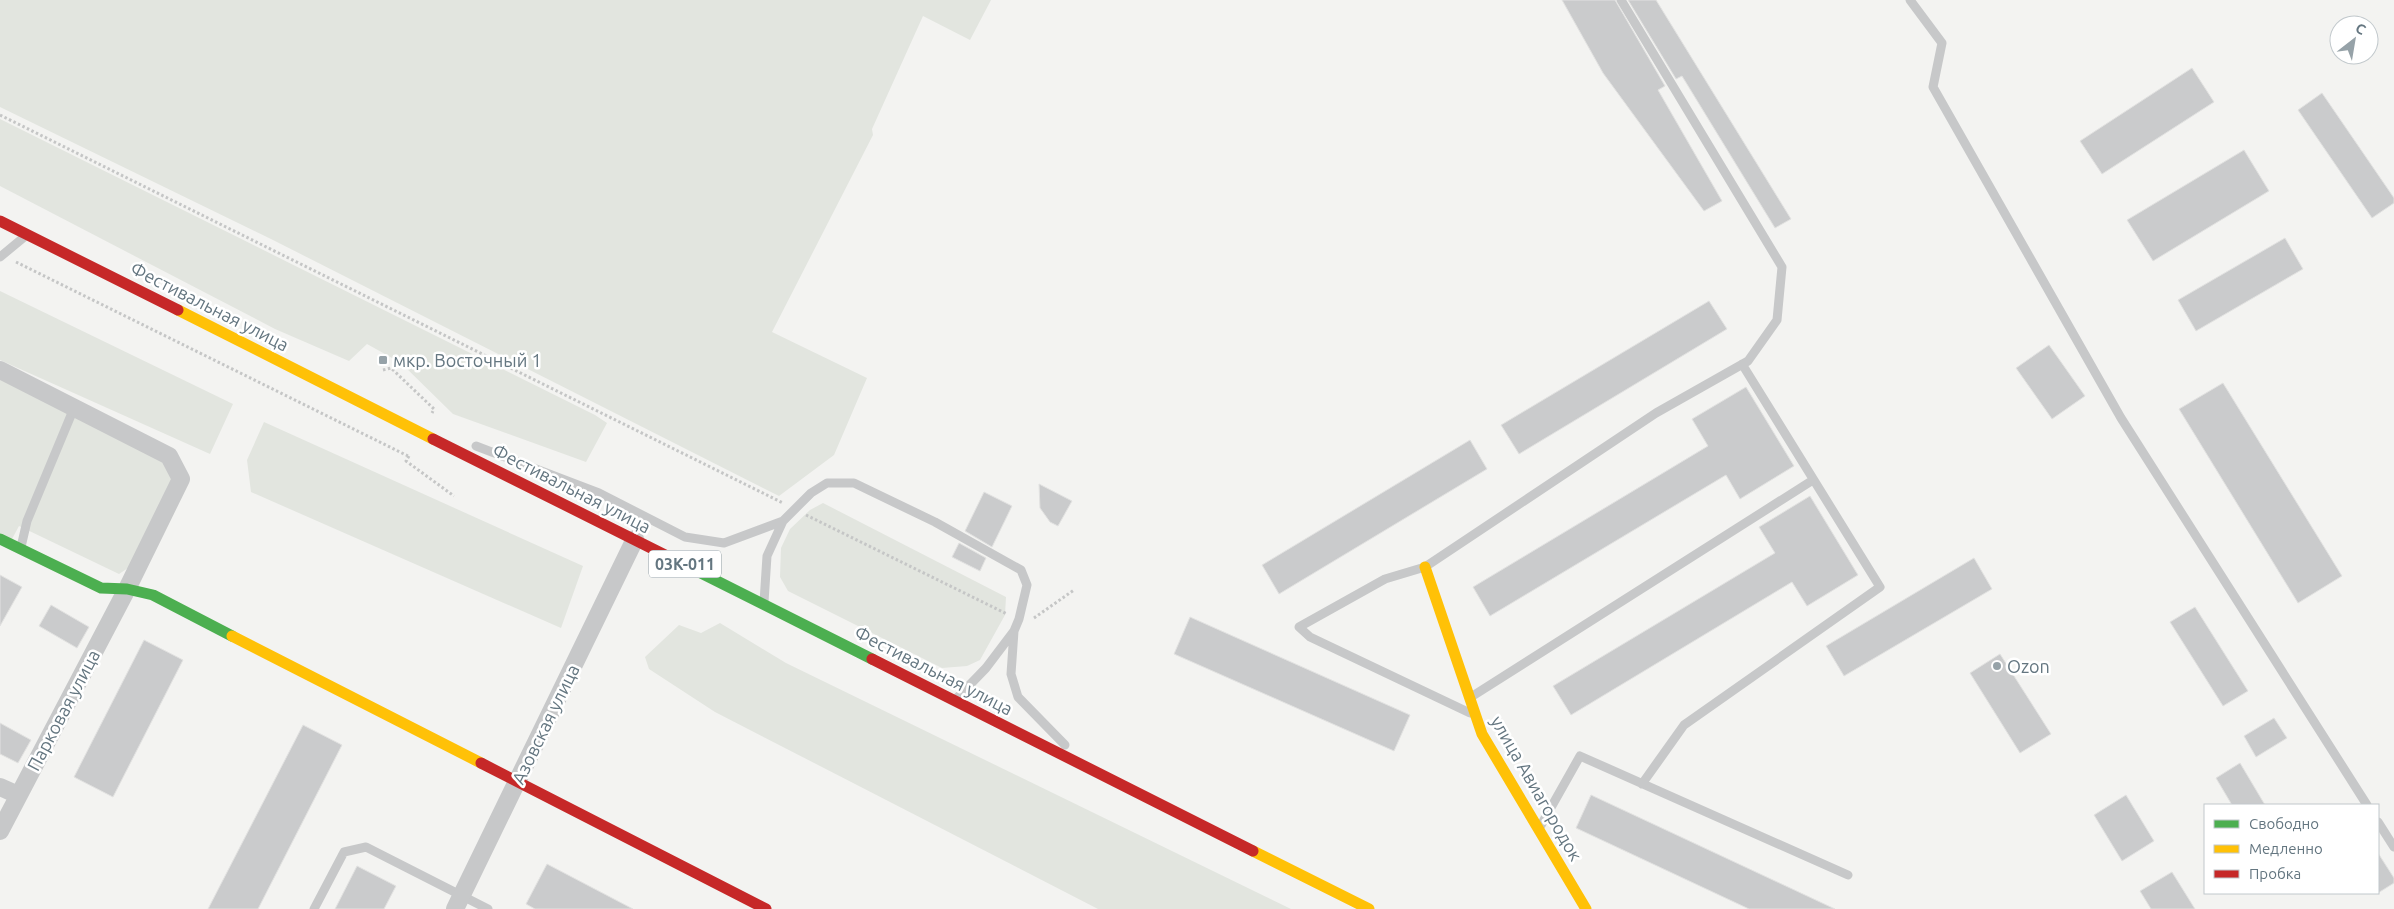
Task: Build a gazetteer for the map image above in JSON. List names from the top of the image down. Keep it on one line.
{"streets":{"main road":["Фестивальная улица","03К-011","улица Авиагородок"],"street":["Парковая улица","Азовская улица"]},"crossings":[["Фестивальная улица","Азовская улица"]],"places":{"transit":["мкр. Восточный 1"],"other":["Ozon"]},"legend":["Свободно","Медленно","Пробка"],"north":"top right"}
